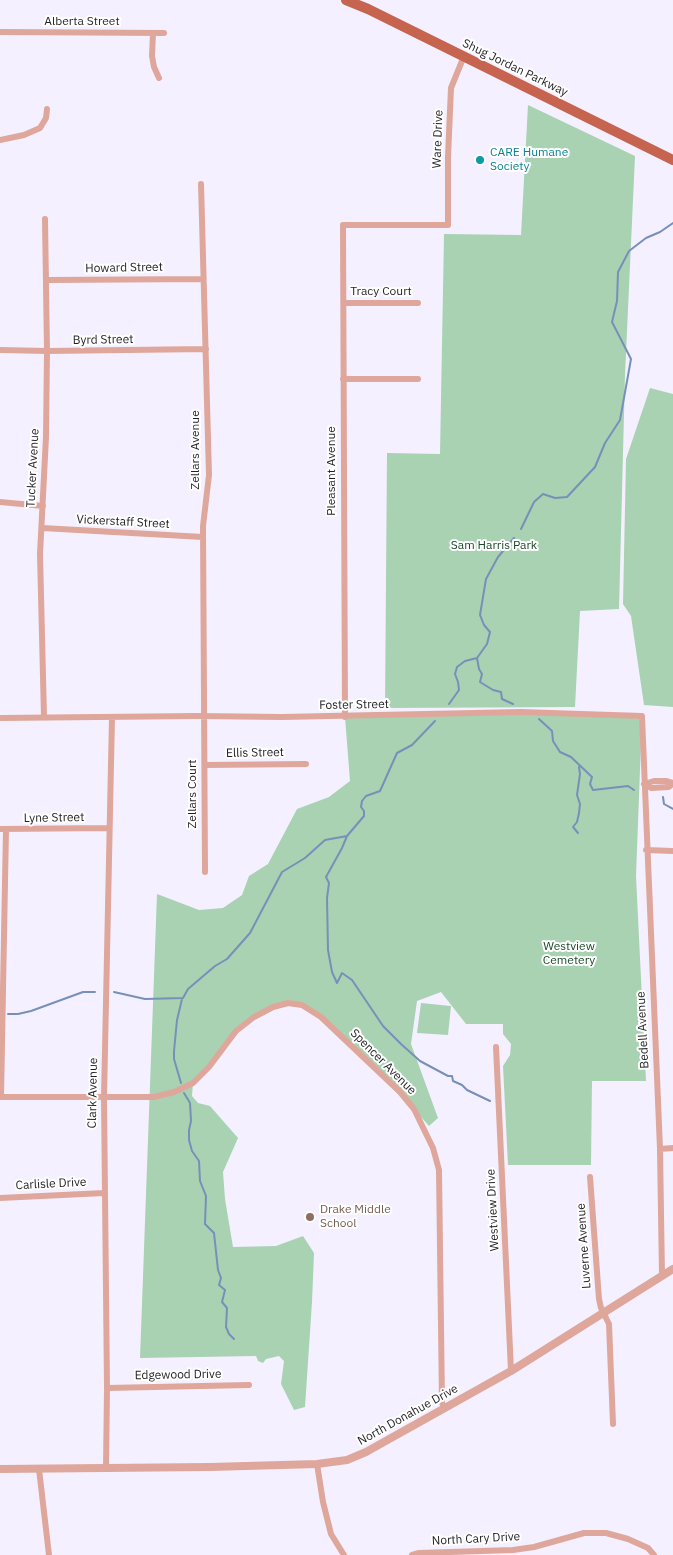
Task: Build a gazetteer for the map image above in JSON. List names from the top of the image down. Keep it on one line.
{"streets":{"main road":["Shug Jordan Parkway"],"street":["Alberta Street","Ware Drive","Howard Street","Tracy Court","Byrd Street","Zellars Avenue","Tucker Avenue","Pleasant Avenue","Vickerstaff Street","Foster Street","Ellis Street","Zellars Court","Lyne Street","Bedell Avenue","Spencer Avenue","Clark Avenue","Carlisle Drive","Westview Drive","Luverne Avenue","Edgewood Drive","North Donahue Drive","North Cary Drive"]},"crossings":[["Shug Jordan Parkway","Ware Drive"],["Ware Drive","Pleasant Avenue"],["Howard Street","Zellars Avenue"],["Howard Street","Tucker Avenue"],["Tracy Court","Pleasant Avenue"],["Byrd Street","Zellars Avenue"],["Byrd Street","Tucker Avenue"],["Zellars Avenue","Vickerstaff Street"],["Zellars Avenue","Foster Street"],["Zellars Avenue","Zellars Court"],["Tucker Avenue","Vickerstaff Street"],["Tucker Avenue","Foster Street"],["Pleasant Avenue","Foster Street"],["Foster Street","Zellars Court"],["Foster Street","Bedell Avenue"],["Foster Street","Clark Avenue"],["Ellis Street","Zellars Court"],["Lyne Street","Clark Avenue"],["Bedell Avenue","North Donahue Drive"],["Spencer Avenue","Clark Avenue"],["Spencer Avenue","North Donahue Drive"],["Clark Avenue","Carlisle Drive"],["Clark Avenue","Edgewood Drive"],["Clark Avenue","North Donahue Drive"],["Westview Drive","North Donahue Drive"],["Luverne Avenue","North Donahue Drive"]],"parks":["Sam Harris Park","Westview Cemetery"],"places":["CARE Humane Society","Drake Middle School"]}
